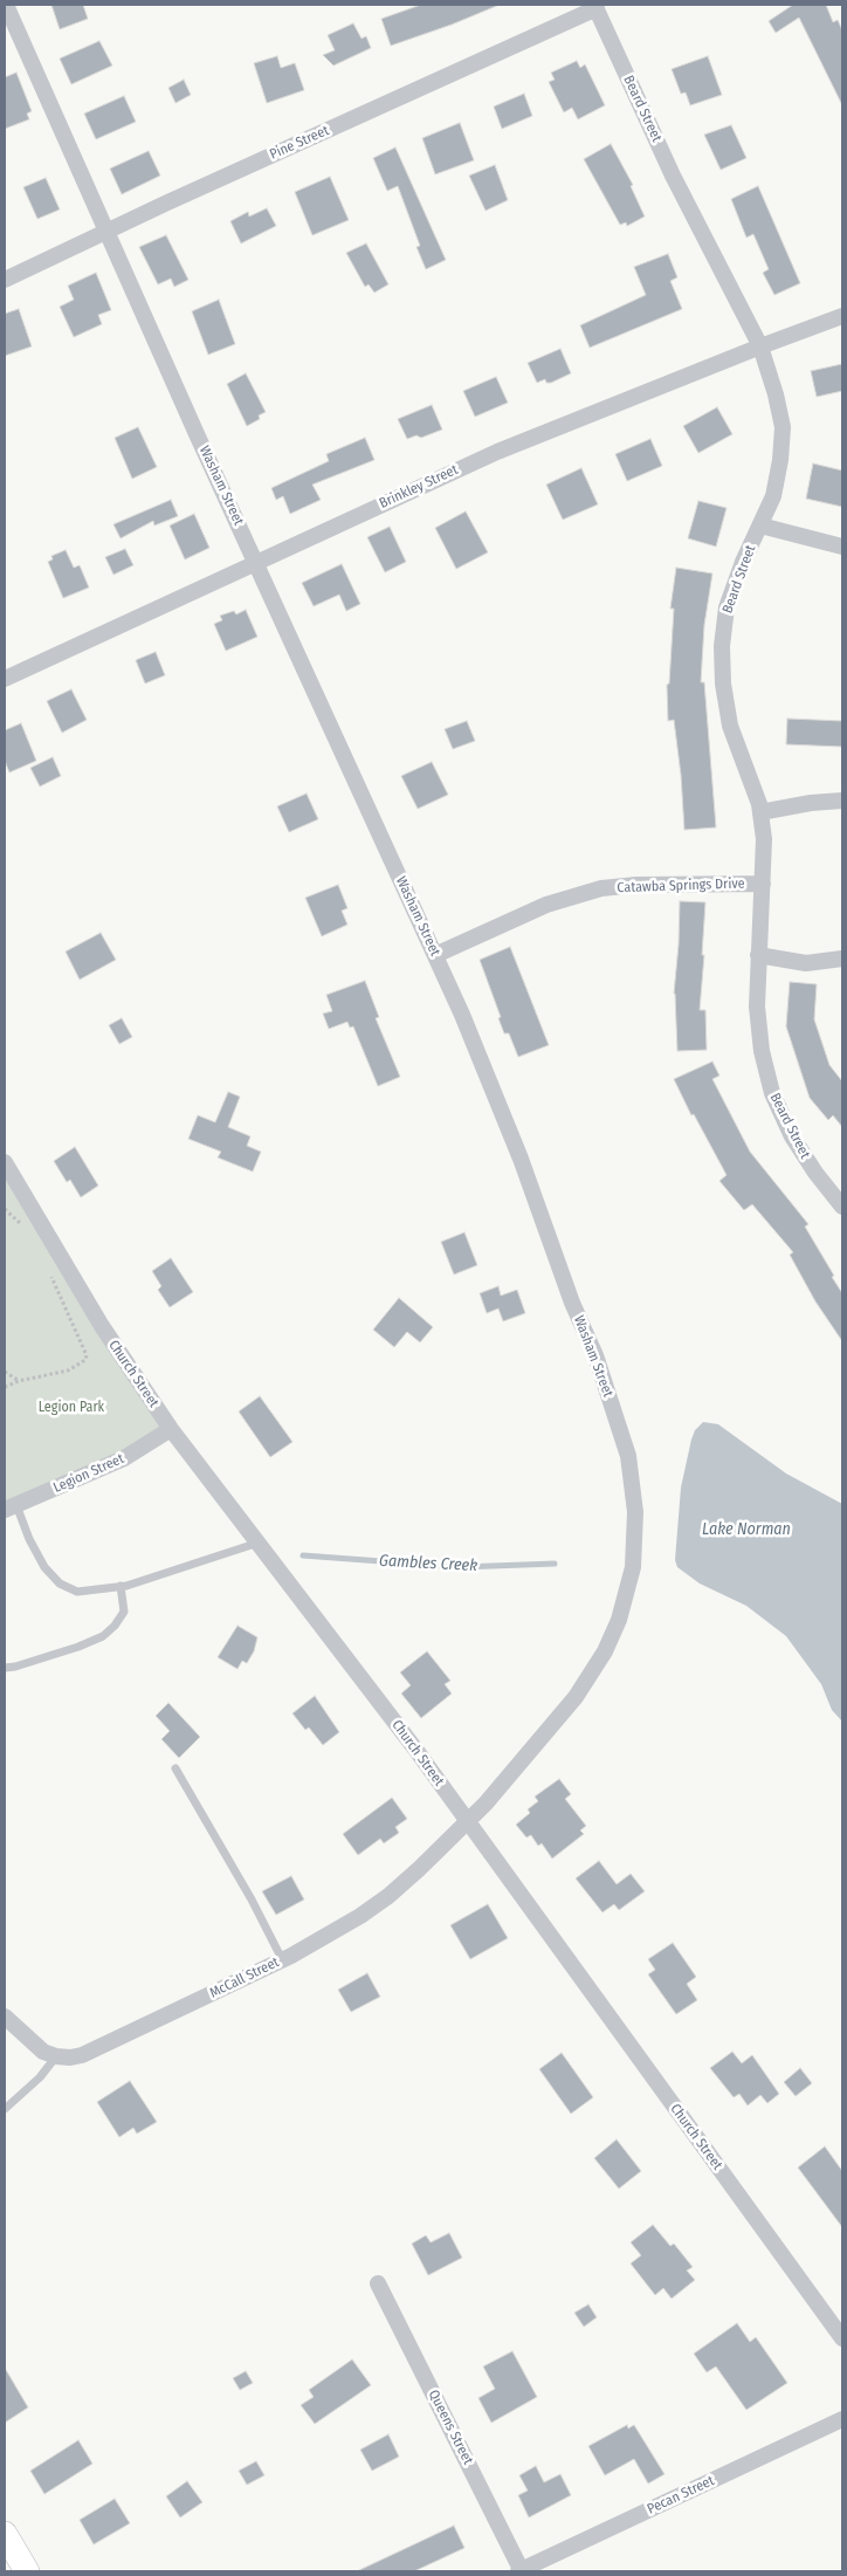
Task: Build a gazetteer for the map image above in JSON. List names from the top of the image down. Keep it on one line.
{"streets":{"street":["Beard Street","Pine Street","Washam Street","Brinkley Street","Catawba Springs Drive","Church Street","Legion Street","McCall Street","Queens Street","Pecan Street"]},"crossings":[["Beard Street","Pine Street"],["Beard Street","Brinkley Street"],["Beard Street","Catawba Springs Drive"],["Pine Street","Washam Street"],["Washam Street","Brinkley Street"],["Washam Street","Catawba Springs Drive"],["Washam Street","Church Street"],["Washam Street","McCall Street"],["Church Street","Legion Street"],["Church Street","McCall Street"],["Queens Street","Pecan Street"]],"water":["Lake Norman","Gambles Creek"],"parks":["Legion Park"]}
